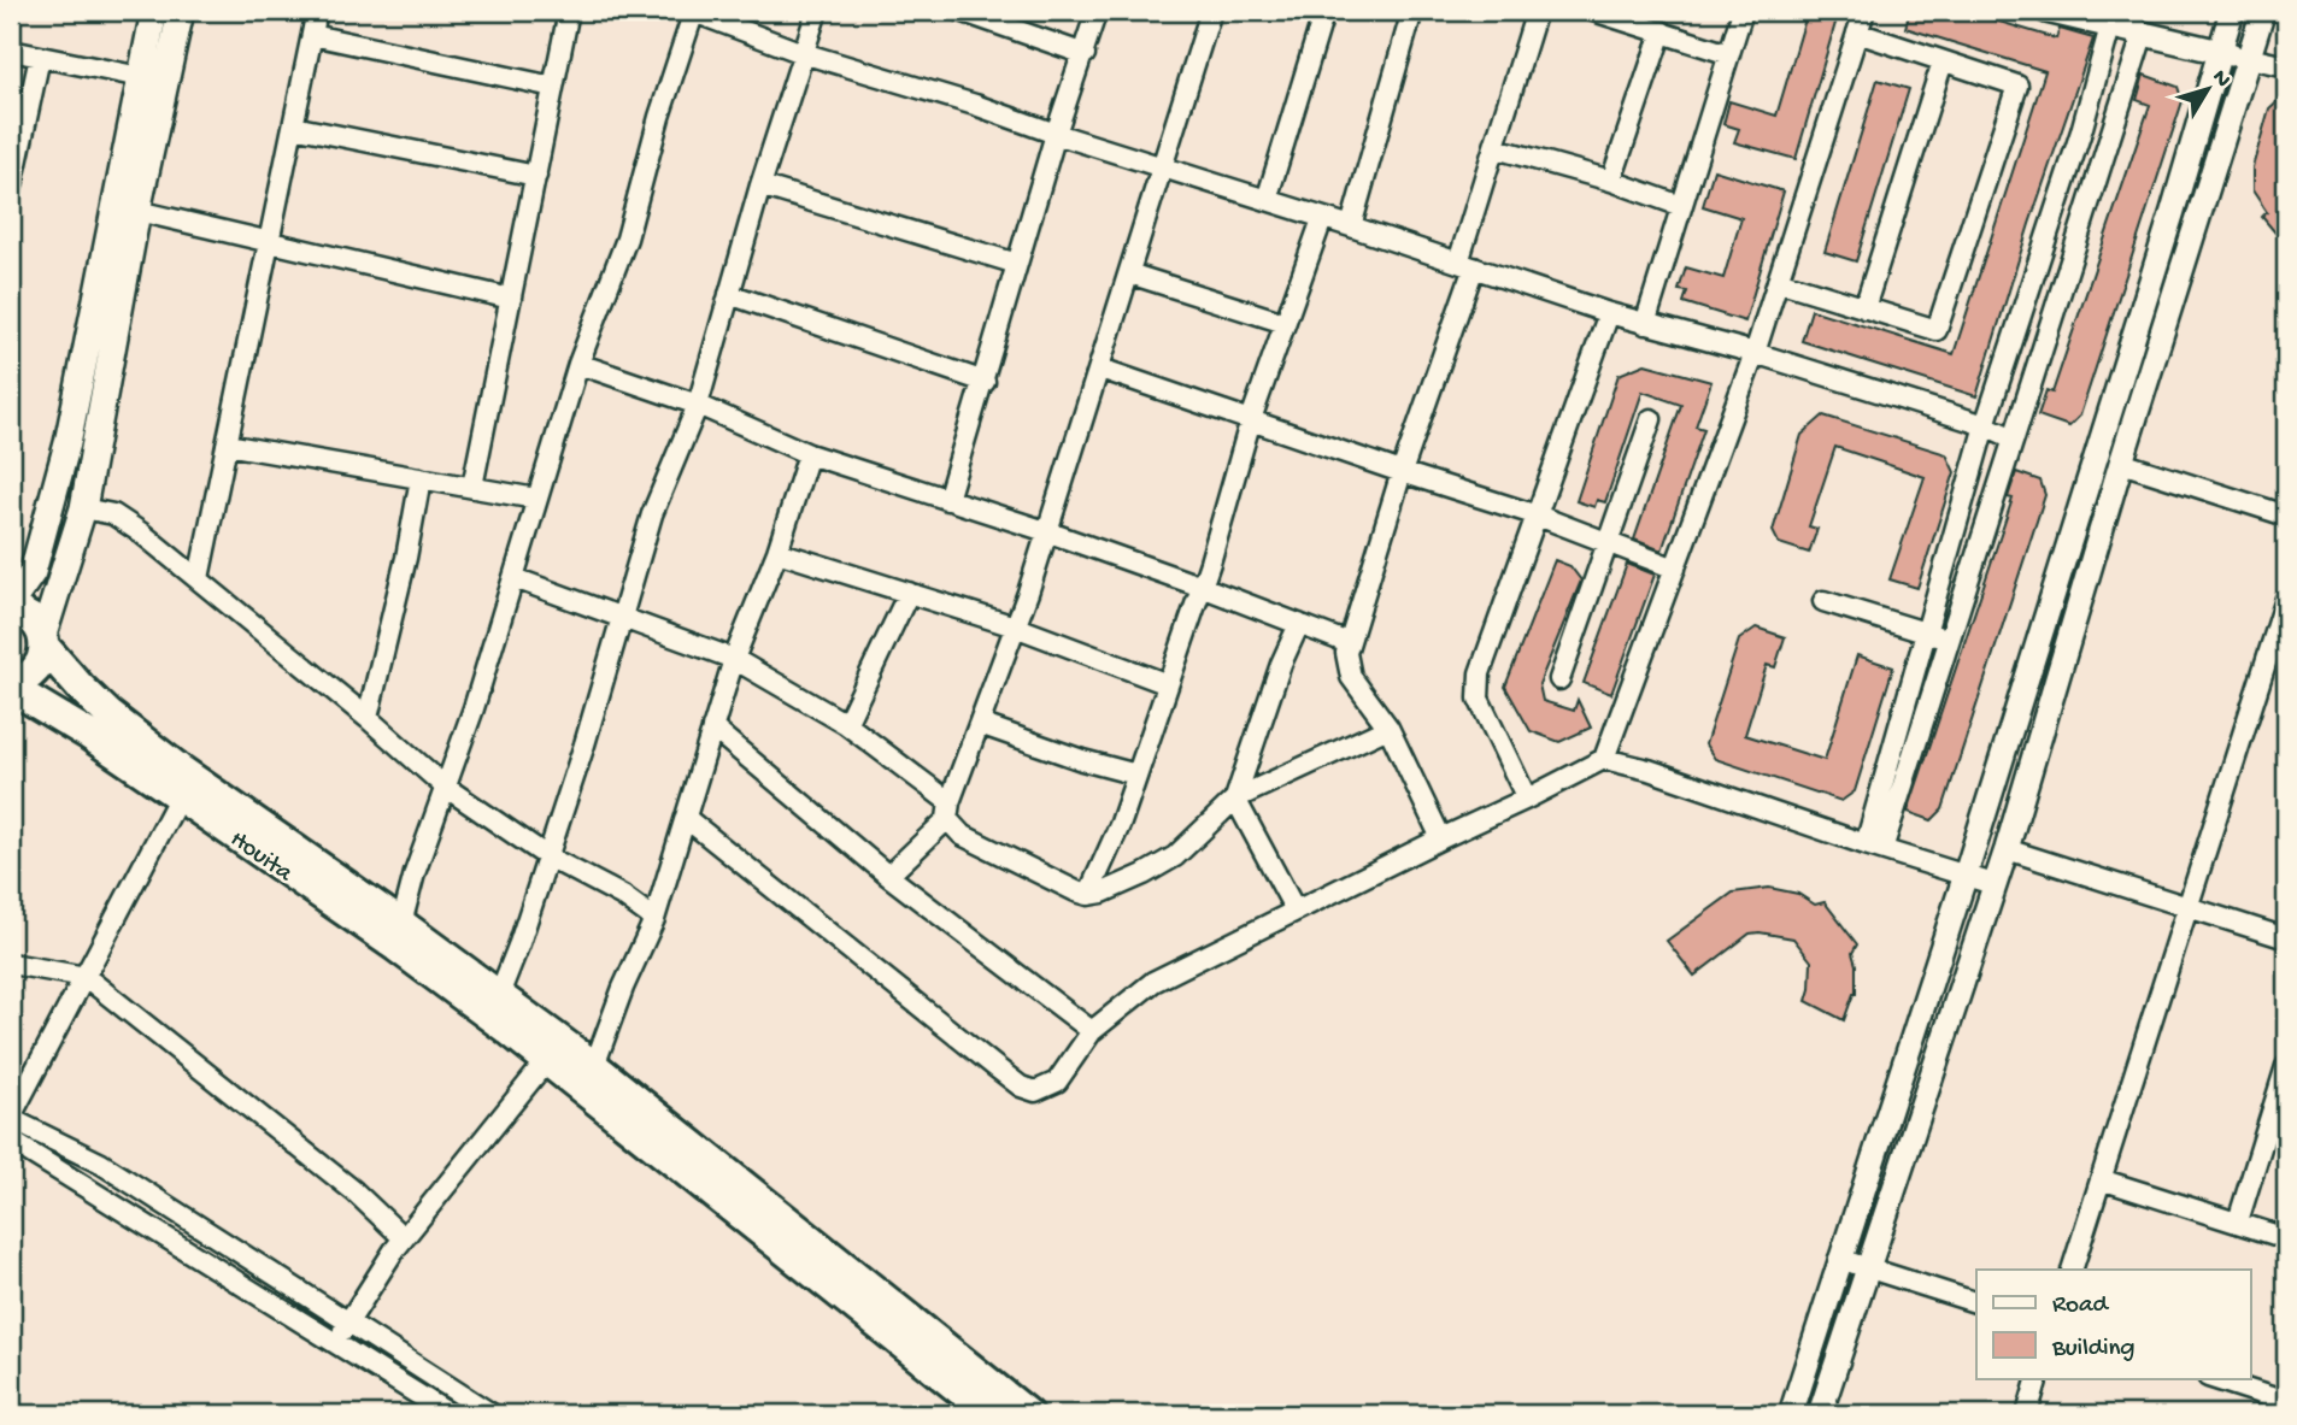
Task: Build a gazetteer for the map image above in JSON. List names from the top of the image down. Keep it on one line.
{"streets":{"main road":["Houita"]},"legend":["Road","Building"],"north":"top right"}
